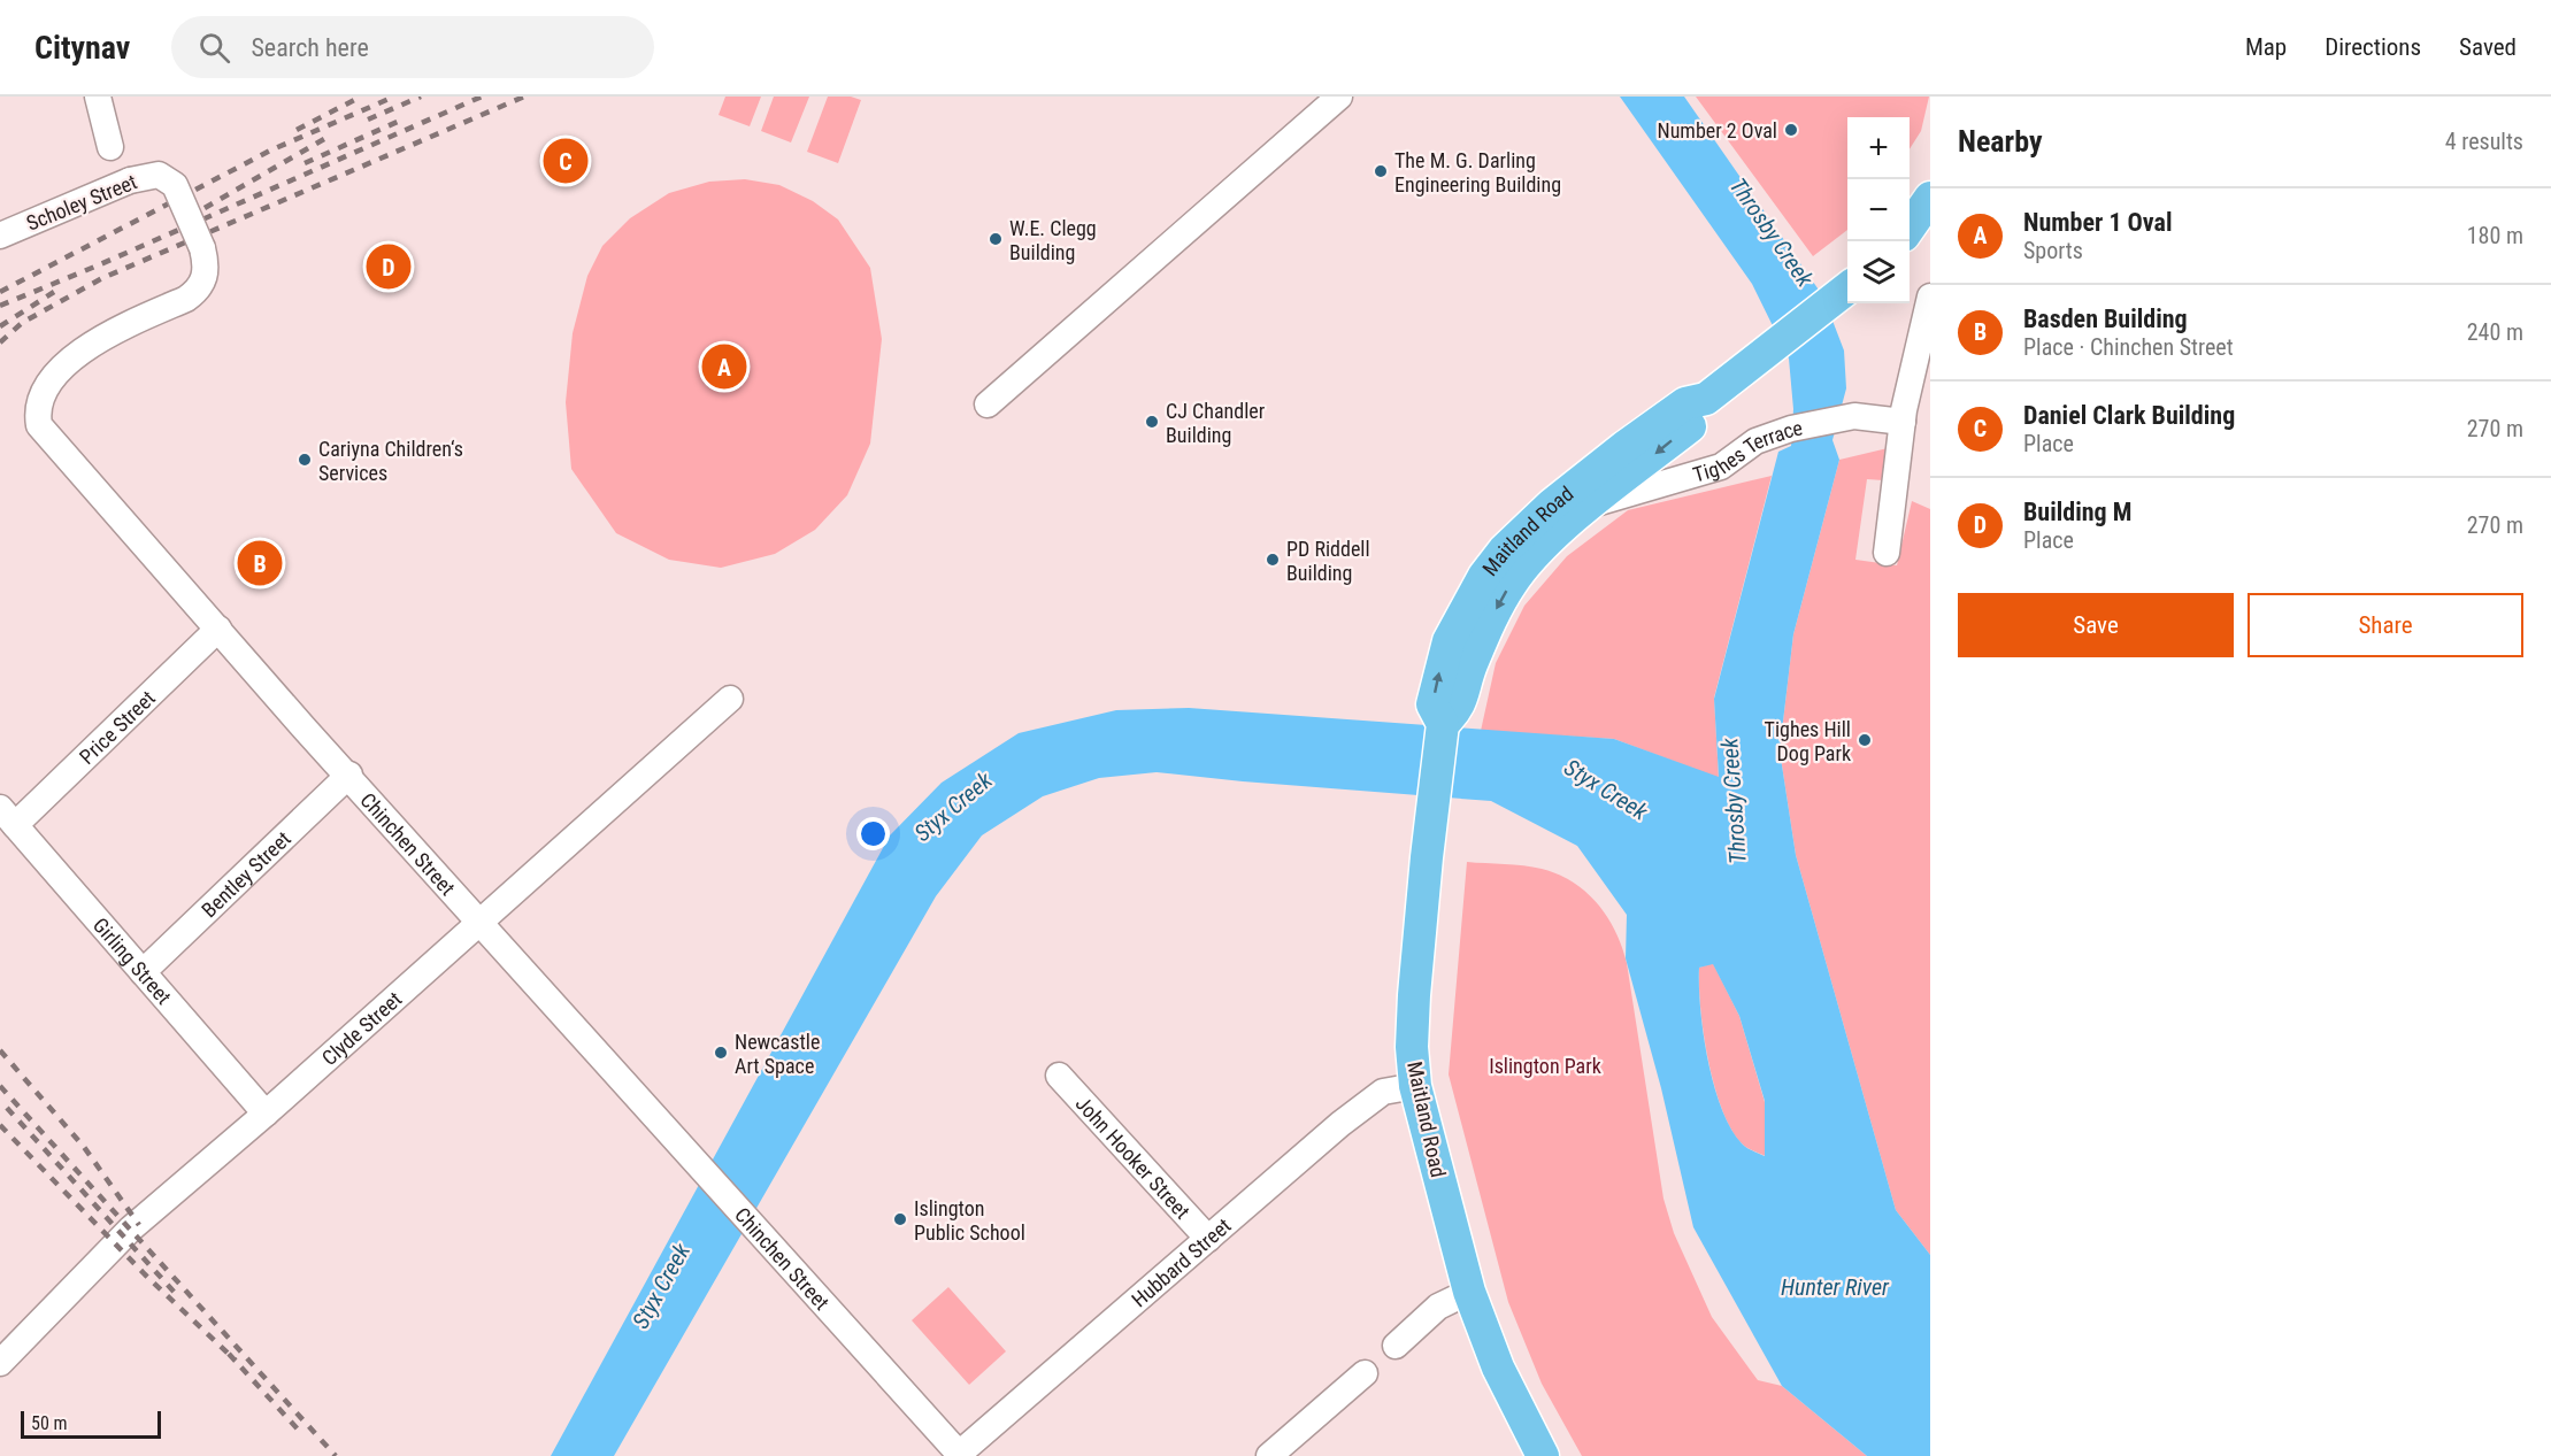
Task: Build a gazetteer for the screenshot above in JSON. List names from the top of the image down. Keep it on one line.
{"streets":{"main road":["Maitland Road"],"street":["Scholey Street","Tighes Terrace","Price Street","Chinchen Street","Bentley Street","Girling Street","Clyde Street","John Hooker Street","Hubbard Street"]},"crossings":[["Scholey Street","Chinchen Street"],["Tighes Terrace","Maitland Road"],["Maitland Road","Hubbard Street"],["Price Street","Chinchen Street"],["Price Street","Girling Street"],["Chinchen Street","Bentley Street"],["Chinchen Street","Clyde Street"],["Chinchen Street","Hubbard Street"],["Bentley Street","Girling Street"],["Girling Street","Clyde Street"],["John Hooker Street","Hubbard Street"]],"water":["Throsby Creek","Styx Creek","Hunter River"],"parks":["Islington Park"],"places":["Number 2 Oval","The M. G. Darling Engineering Building","W.E. Clegg Building","CJ Chandler Building","Cariyna Children‘s Services","PD Riddell Building","Tighes Hill Dog Park","Newcastle Art Space","Islington Public School"],"scale_bar":"50 m","page":{"header":"Citynav","search":"Search here","nav":["Map","Directions","Saved"],"heading":["Nearby","4 results"],"map_buttons":["+","−"],"pins":["C","D","A","B"],"list":[{"mark":"A","name":"Number 1 Oval","note":"Sports","value":"180 m"},{"mark":"B","name":"Basden Building","note":"Place · Chinchen Street","value":"240 m"},{"mark":"C","name":"Daniel Clark Building","note":"Place","value":"270 m"},{"mark":"D","name":"Building M","note":"Place","value":"270 m"}],"buttons":["Save","Share"],"scale":"50 m"}}
